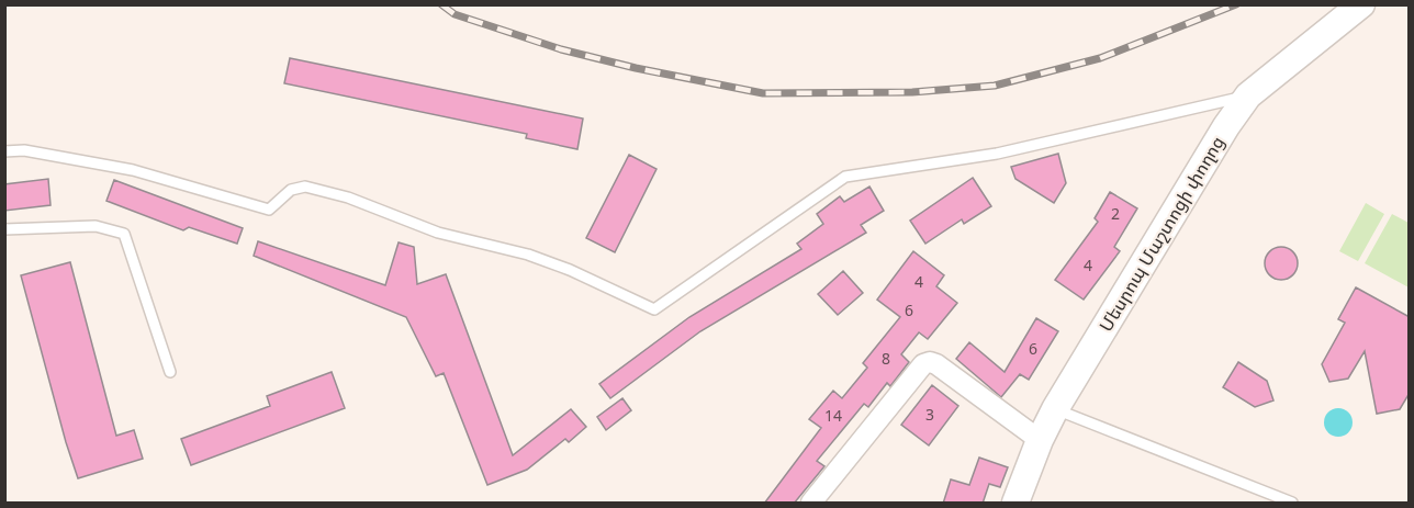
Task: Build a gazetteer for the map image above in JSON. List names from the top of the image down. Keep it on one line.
{"streets":{"street":["Մեսրոպ Մաշտոցի փողոց"]},"house_numbers":["2","4","4","6","6","8","3","14"]}
